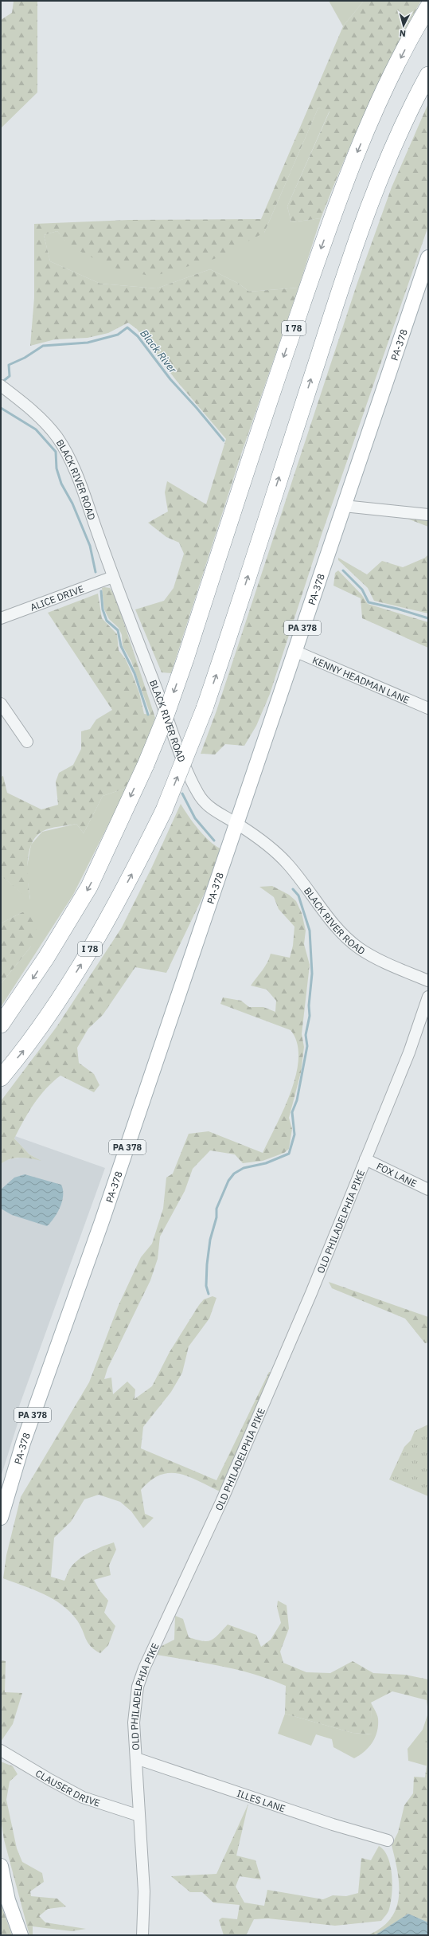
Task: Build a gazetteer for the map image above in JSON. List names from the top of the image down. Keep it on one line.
{"streets":{"highway":["I 78"],"main road":["PA-378","PA 378"],"street":["BLACK RIVER ROAD","ALICE DRIVE","KENNY HEADMAN LANE","FOX LANE","OLD PHILADELPHIA PIKE","CLAUSER DRIVE","ILLES LANE"]},"crossings":[["PA-378","BLACK RIVER ROAD"],["PA-378","KENNY HEADMAN LANE"],["BLACK RIVER ROAD","ALICE DRIVE"],["FOX LANE","OLD PHILADELPHIA PIKE"],["OLD PHILADELPHIA PIKE","CLAUSER DRIVE"],["OLD PHILADELPHIA PIKE","ILLES LANE"]],"water":["Black River"],"north":"bottom"}
